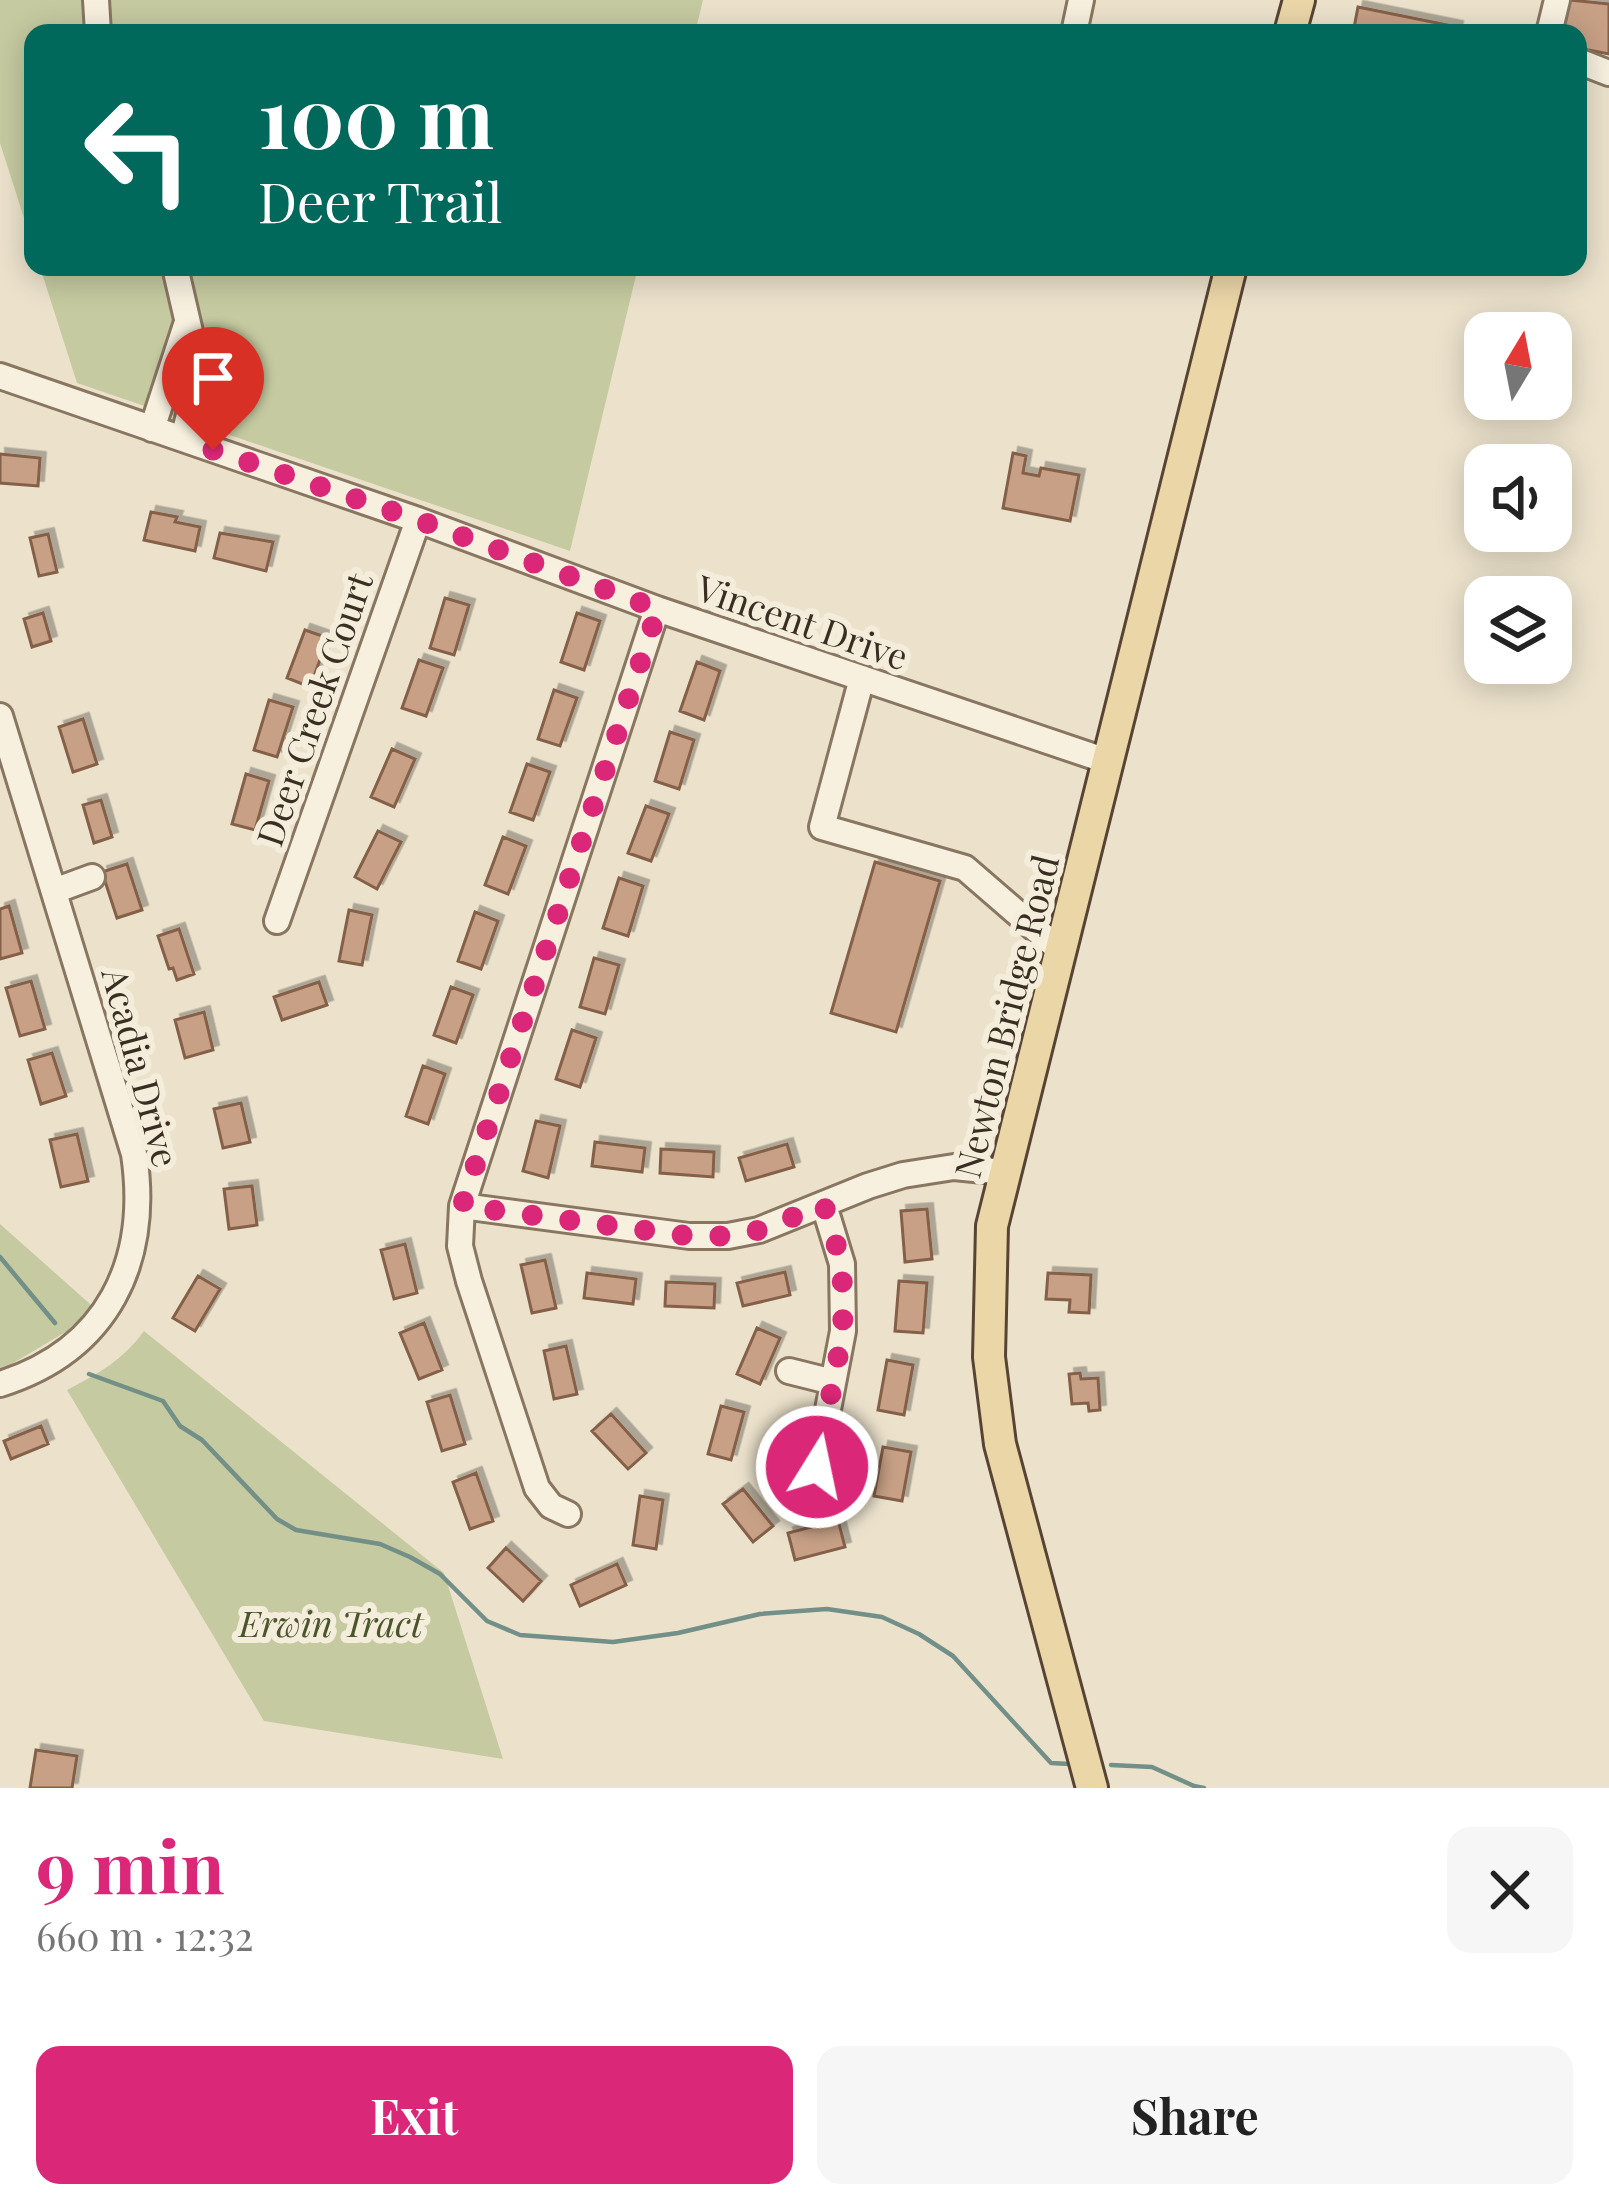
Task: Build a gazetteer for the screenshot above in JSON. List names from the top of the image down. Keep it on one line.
{"streets":{"main road":["Newton Bridge Road"],"street":["Vincent Drive","Deer Creek Court","Acadia Drive"]},"crossings":[["Vincent Drive","Deer Creek Court"],["Vincent Drive","Newton Bridge Road"]],"parks":["Erwin Tract"],"north":"top","page":{"turn":["100 m","Deer Trail"],"heading":["9 min","660 m · 12:32"],"buttons":["Exit","Share"]}}
